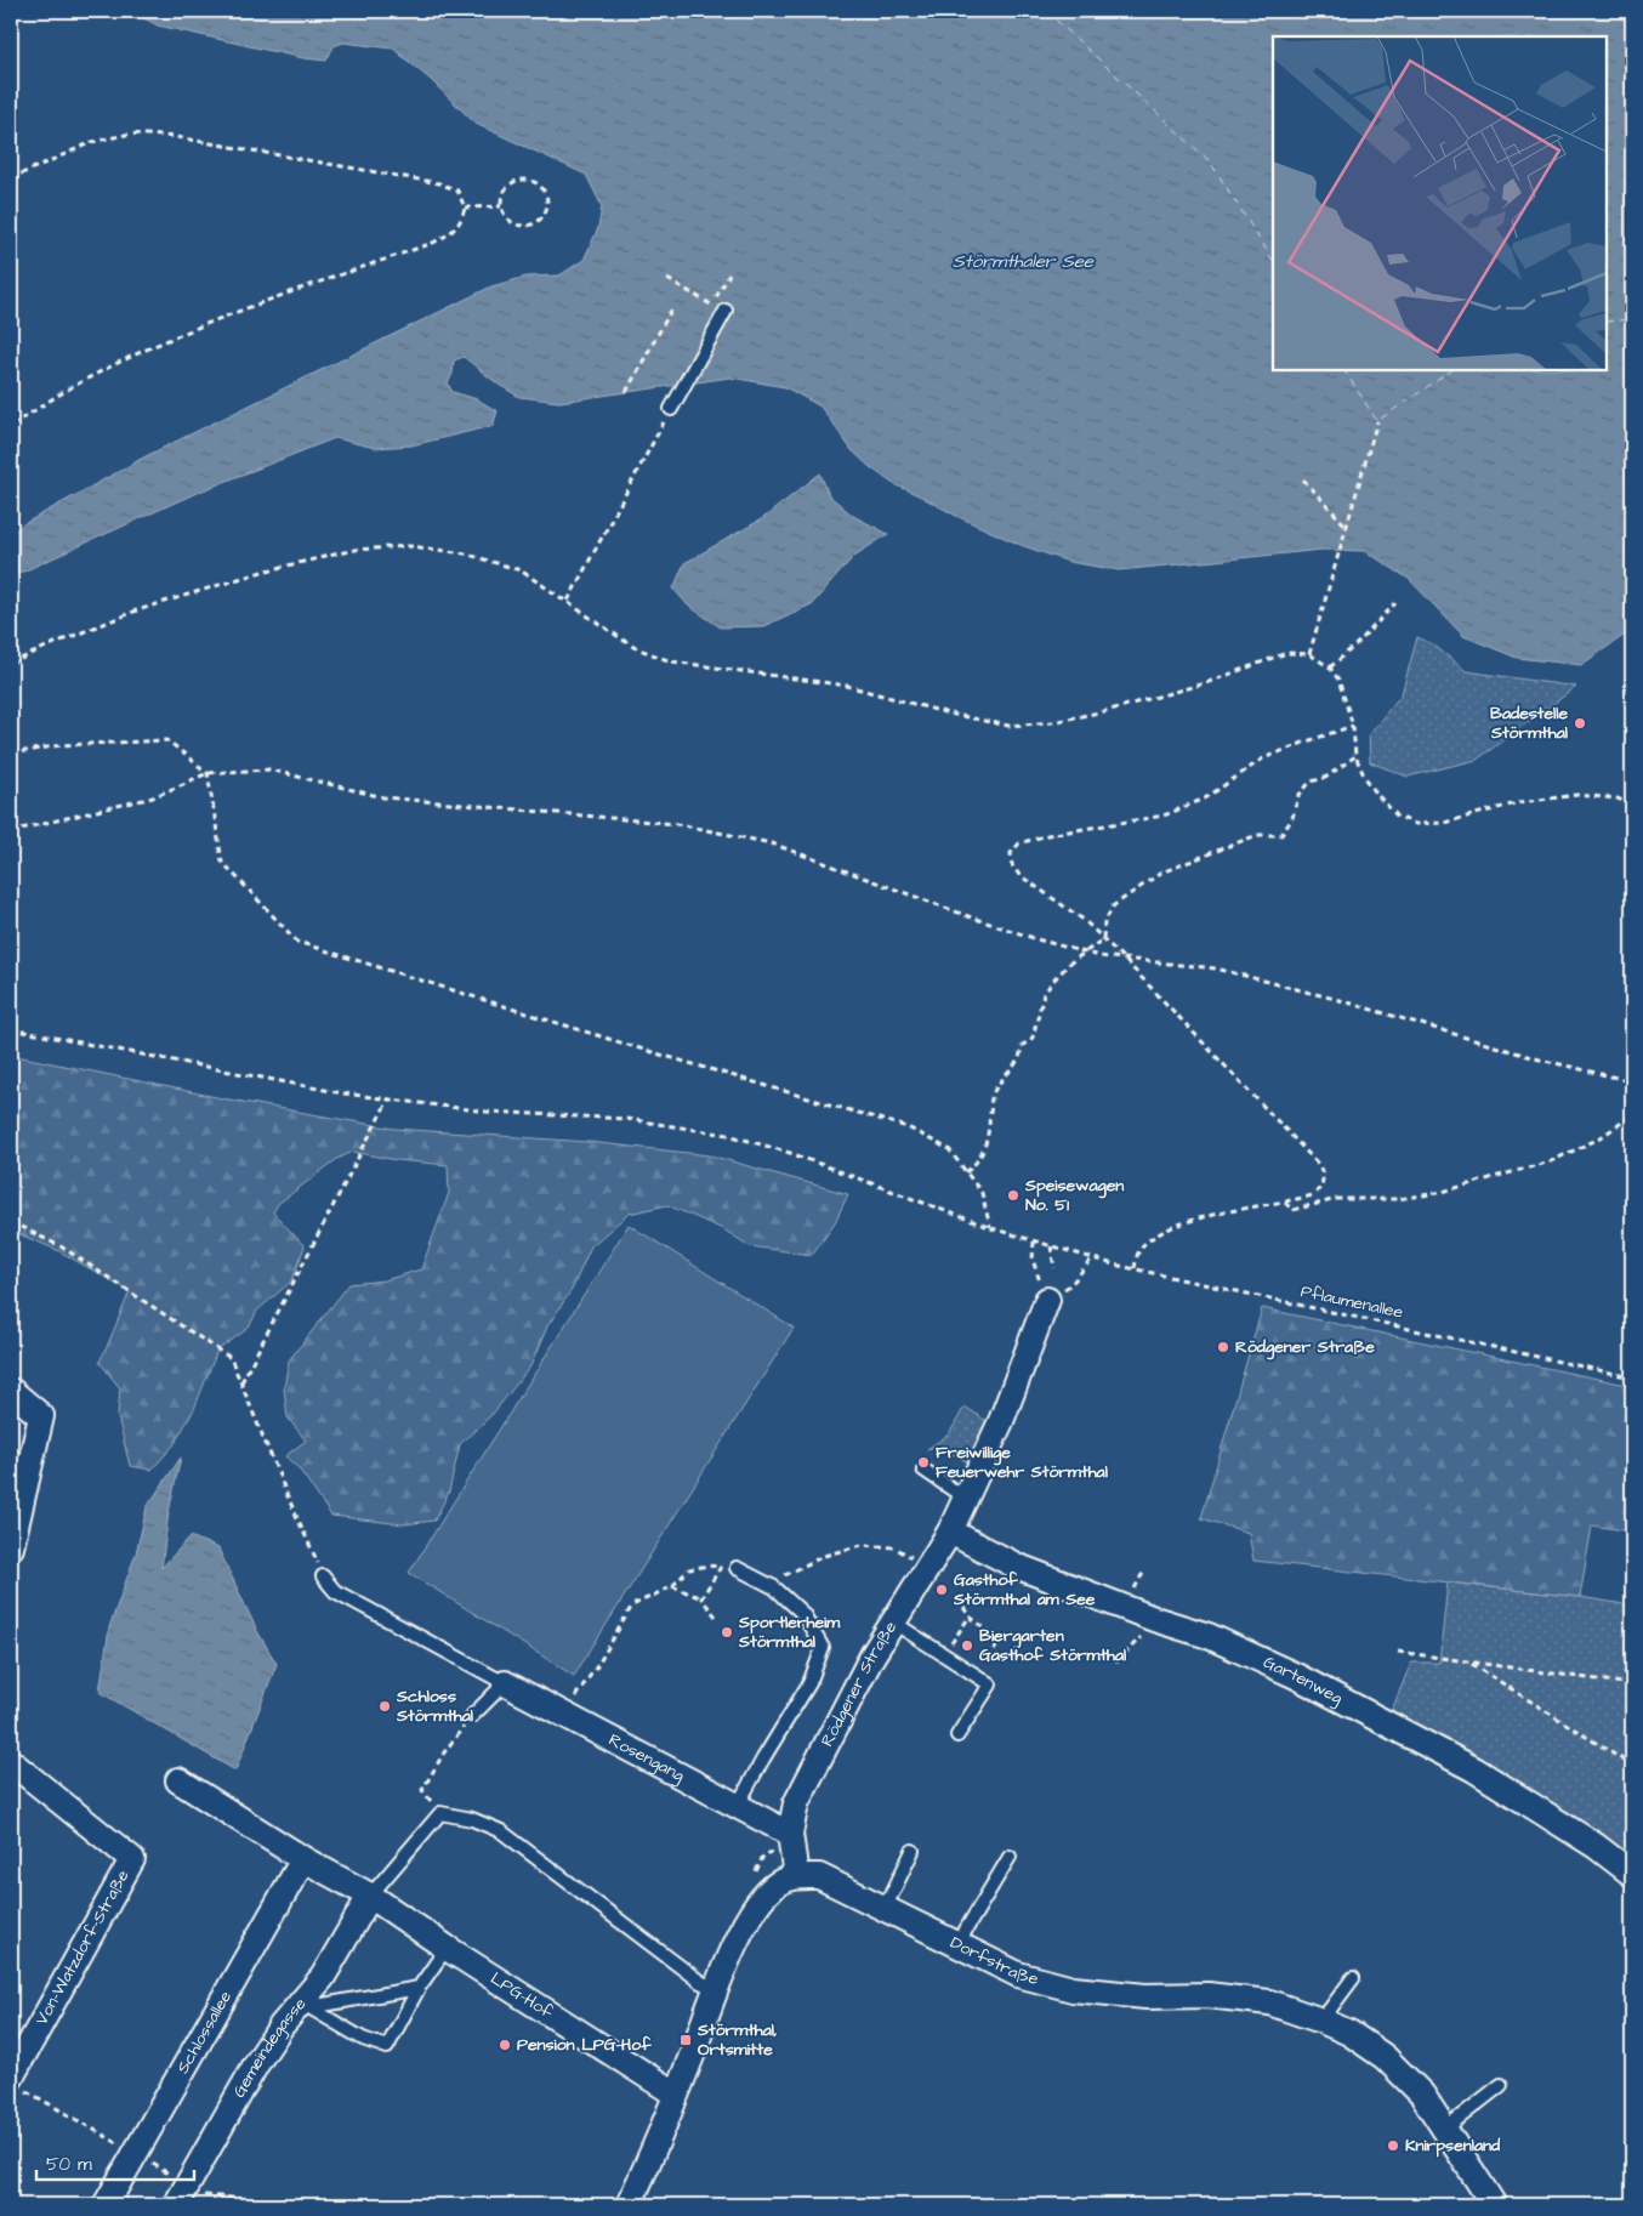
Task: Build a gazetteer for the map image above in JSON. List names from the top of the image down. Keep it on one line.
{"streets":{"street":["Gartenweg","Rödgener Straße","Rosengang","Von-Watzdorf-Straße","Dorfstraße","LPG-Hof","Schlossallee","Gemeindegasse"],"path":["Pflaumenallee"]},"crossings":[["Gartenweg","Rödgener Straße"],["Rödgener Straße","Rosengang"],["Rödgener Straße","Dorfstraße"],["LPG-Hof","Schlossallee"],["LPG-Hof","Gemeindegasse"]],"water":["Störmthaler See"],"places":{"other":["Badestelle Störmthal","Speisewagen No. 51","Rödgener Straße","Freiwillige Feuerwehr Störmthal","Gasthof Störmthal am See","Sportlerheim Störmthal","Biergarten Gasthof Störmthal","Schloss Störmthal","Pension LPG-Hof","Knirpsenland"],"transit":["Störmthal, Ortsmitte"]},"scale_bar":"50 m"}
